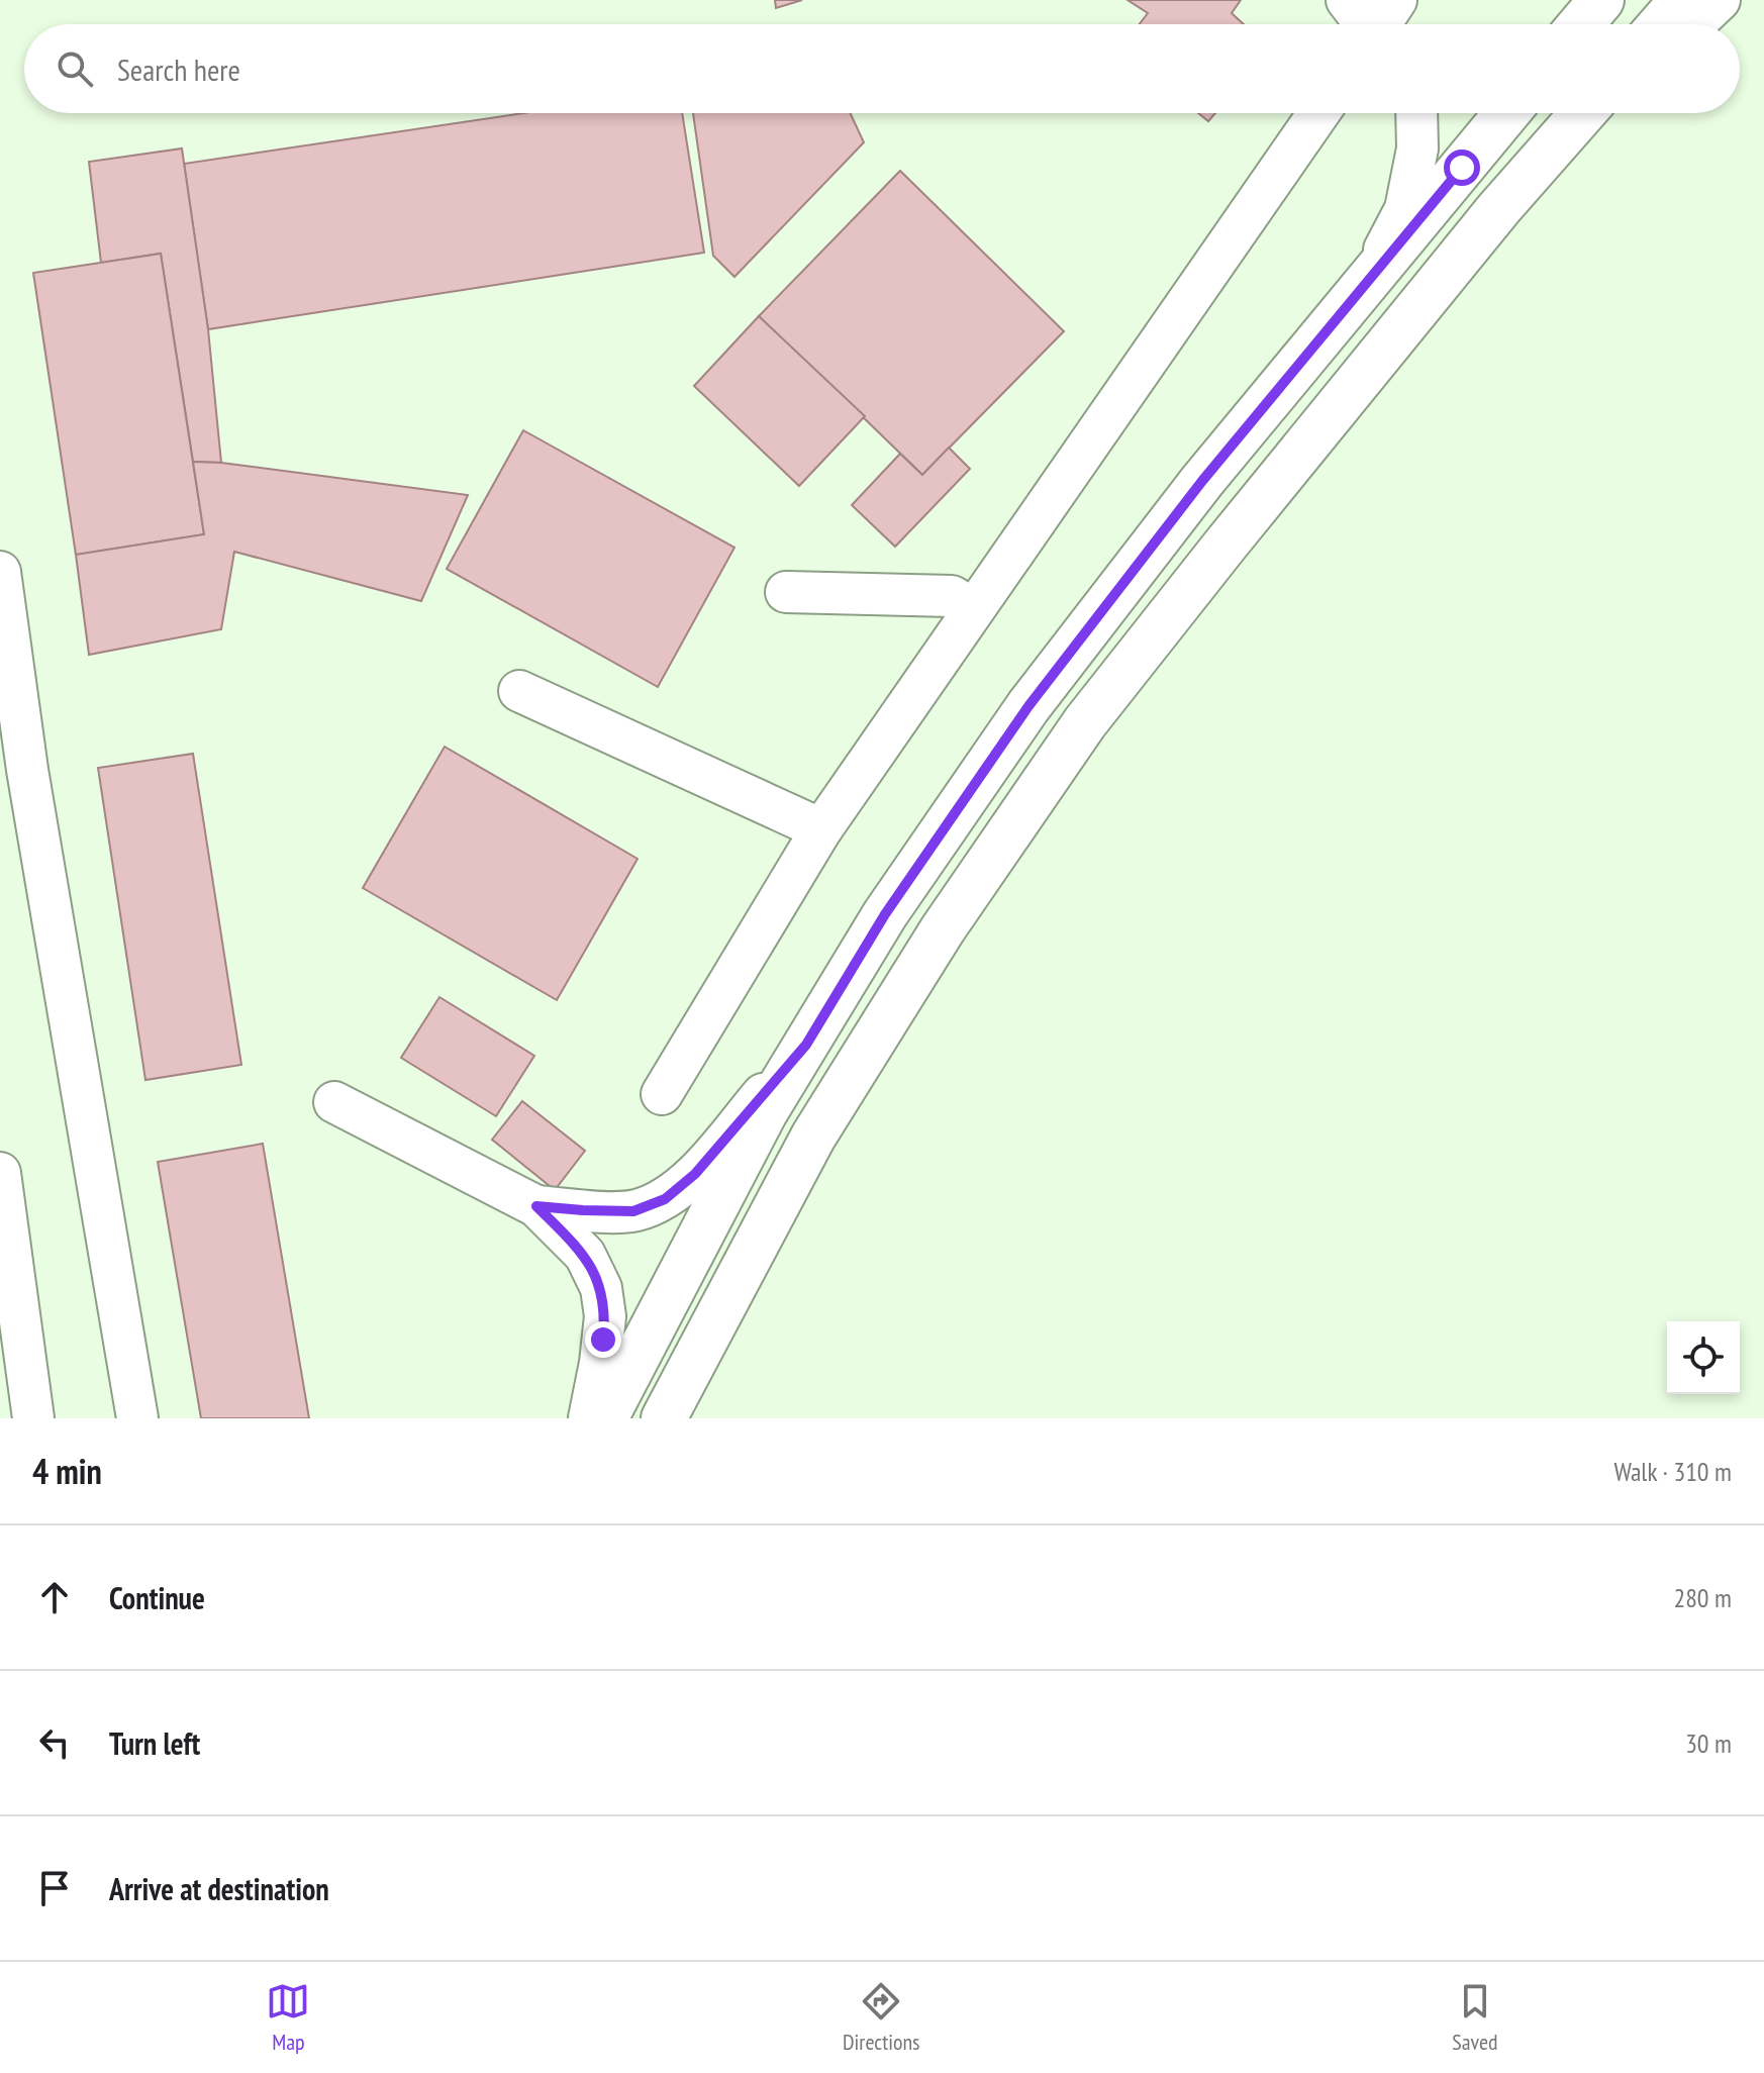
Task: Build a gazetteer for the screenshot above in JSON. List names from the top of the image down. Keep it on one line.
{"page":{"search":"Search here","heading":["4 min","Walk · 310 m"],"list":[["Continue","280 m"],["Turn left","30 m"],"Arrive at destination"],"nav":["Map","Directions","Saved"]}}
